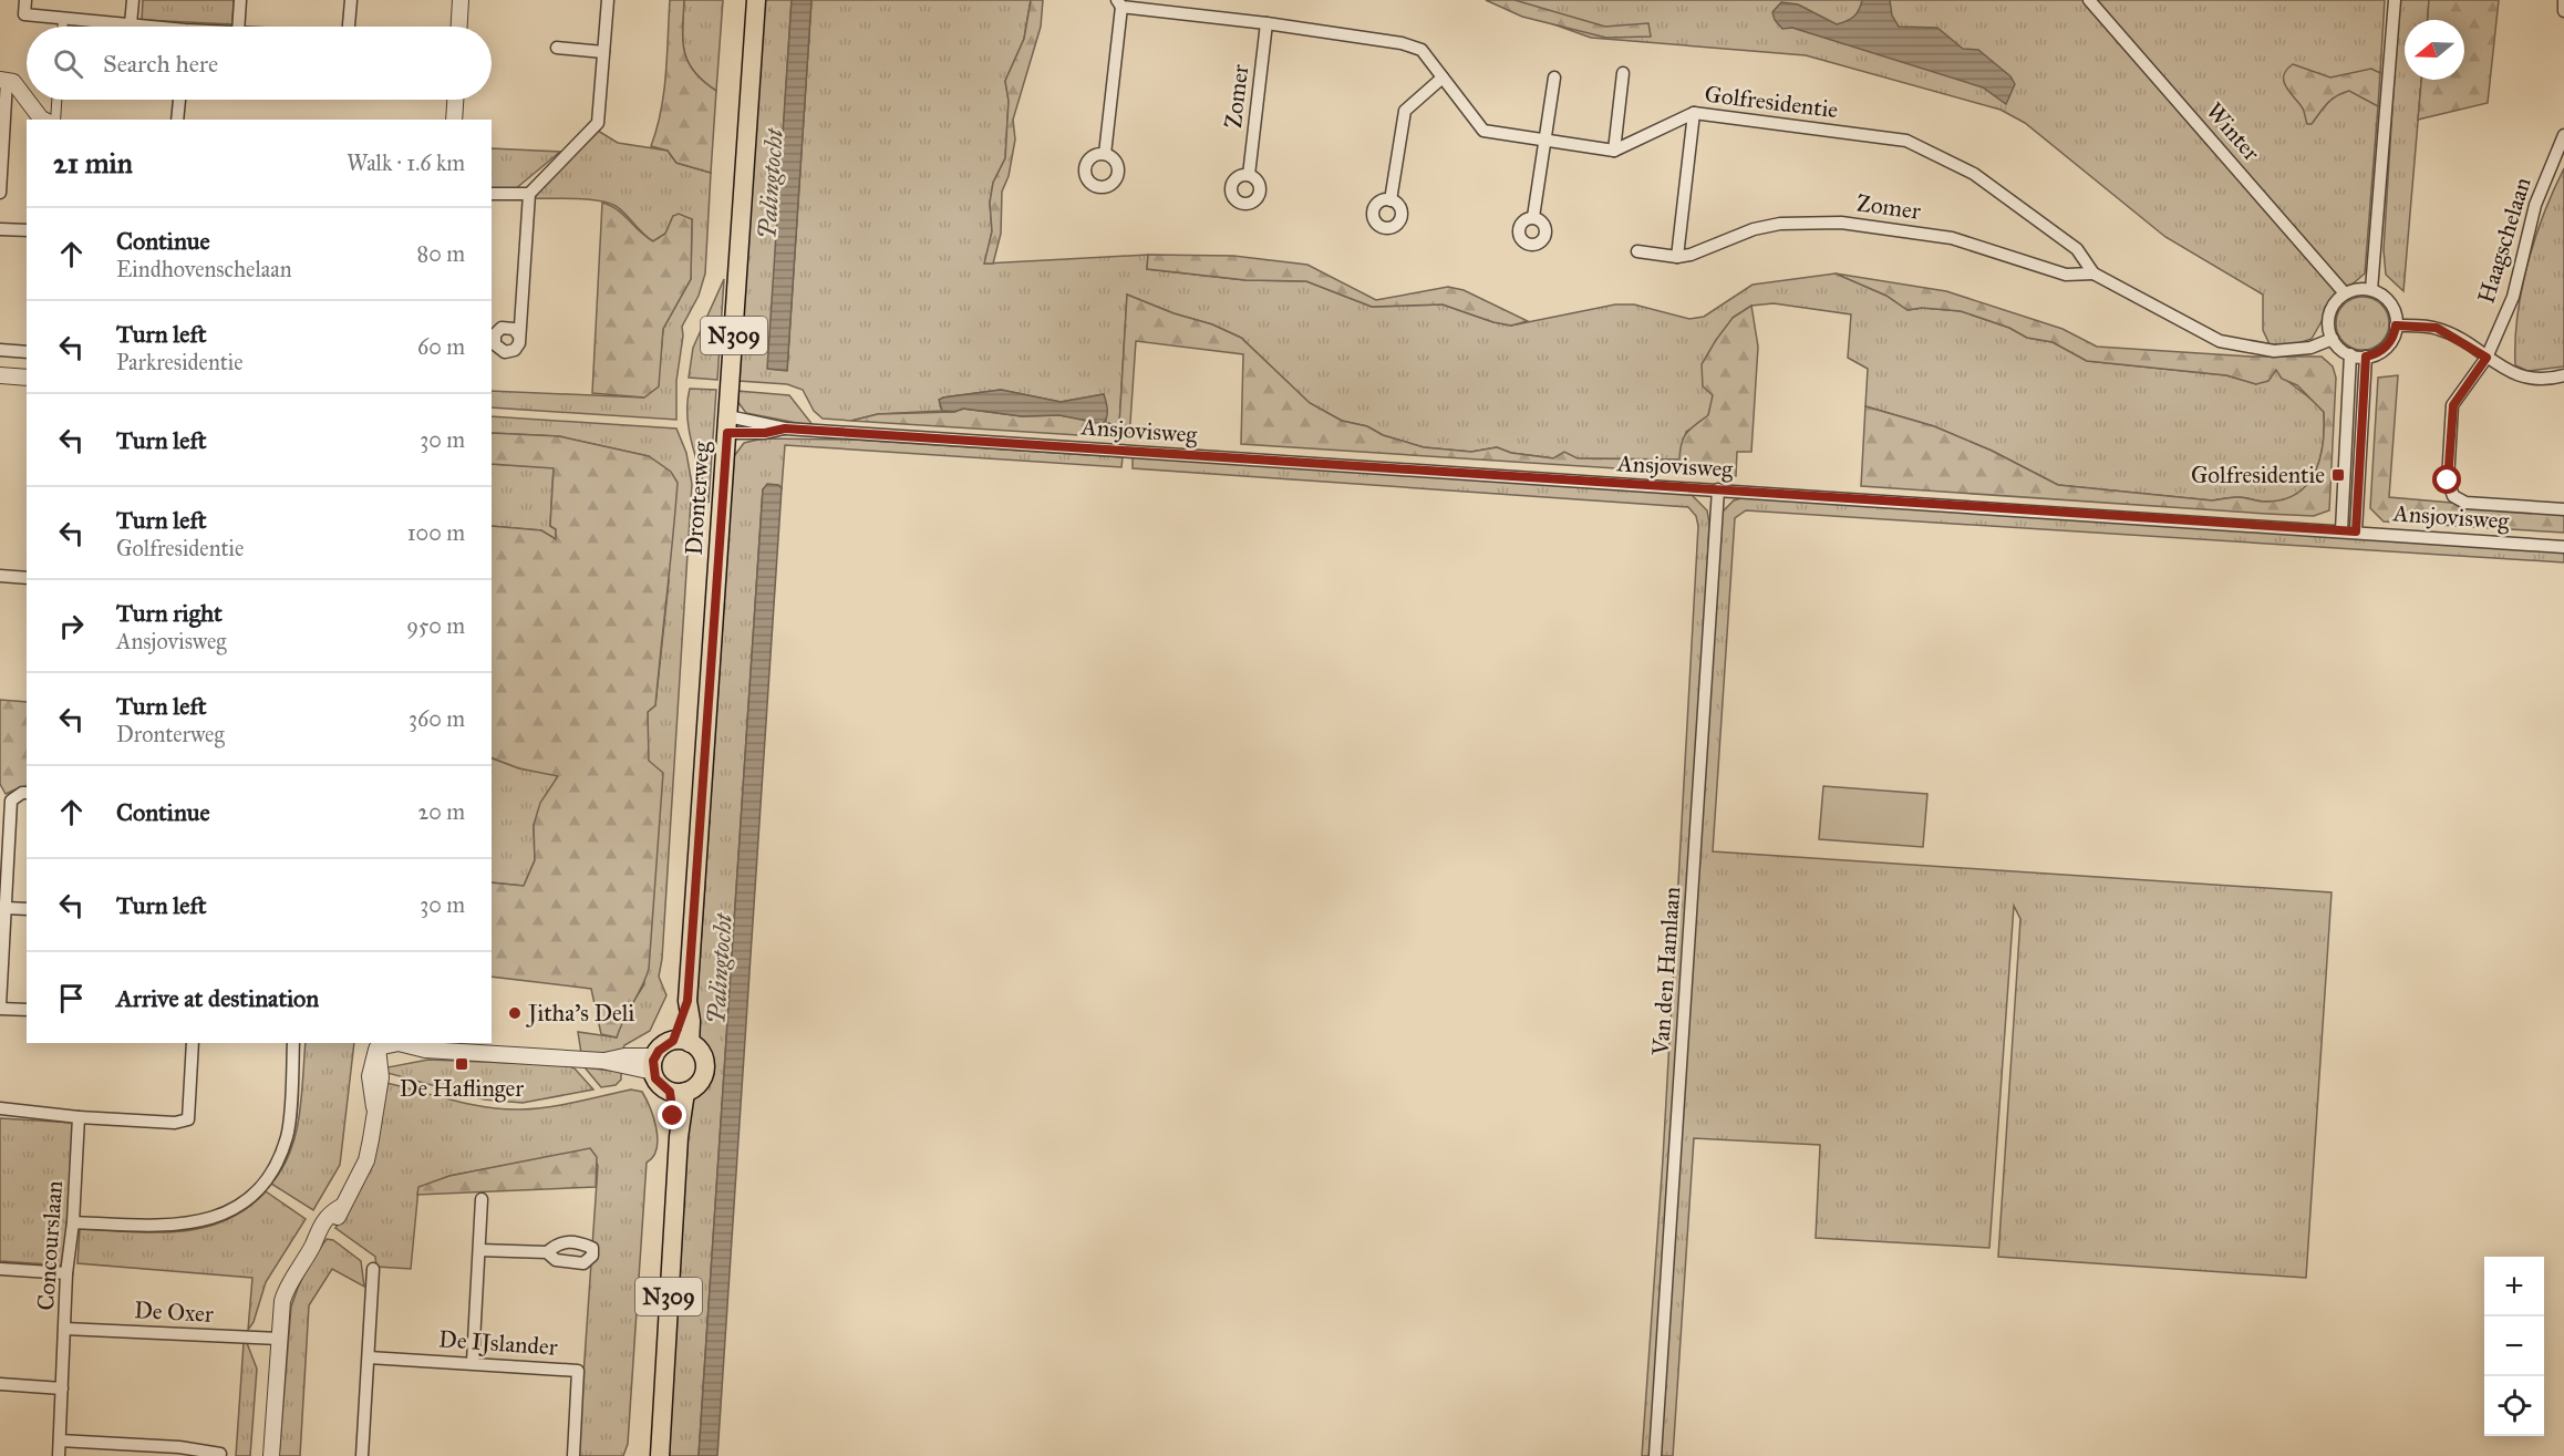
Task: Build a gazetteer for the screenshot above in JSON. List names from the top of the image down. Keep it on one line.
{"streets":{"main road":["N309","Dronterweg"],"street":["Zomer","Golfresidentie","Winter","Haagschelaan","Ansjovisweg","Van den Hamlaan","Concourslaan","De Oxer","De IJslander"]},"crossings":[["Zomer","Golfresidentie"],["Golfresidentie","Winter"],["N309","Dronterweg"],["Ansjovisweg","Dronterweg"],["Ansjovisweg","Van den Hamlaan"],["Concourslaan","De Oxer"]],"water":["Palingtocht"],"places":{"transit":["Golfresidentie","De Haflinger"],"other":["Jitha's Deli"]},"north":"left","page":{"search":"Search here","heading":["21 min","Walk · 1.6 km"],"list":[["Continue","Eindhovenschelaan","80 m"],["Turn left","Parkresidentie","60 m"],["Turn left","30 m"],["Turn left","Golfresidentie","100 m"],["Turn right","Ansjovisweg","950 m"],["Turn left","Dronterweg","360 m"],["Continue","20 m"],["Turn left","30 m"],"Arrive at destination"],"map_buttons":["+","−"]}}
